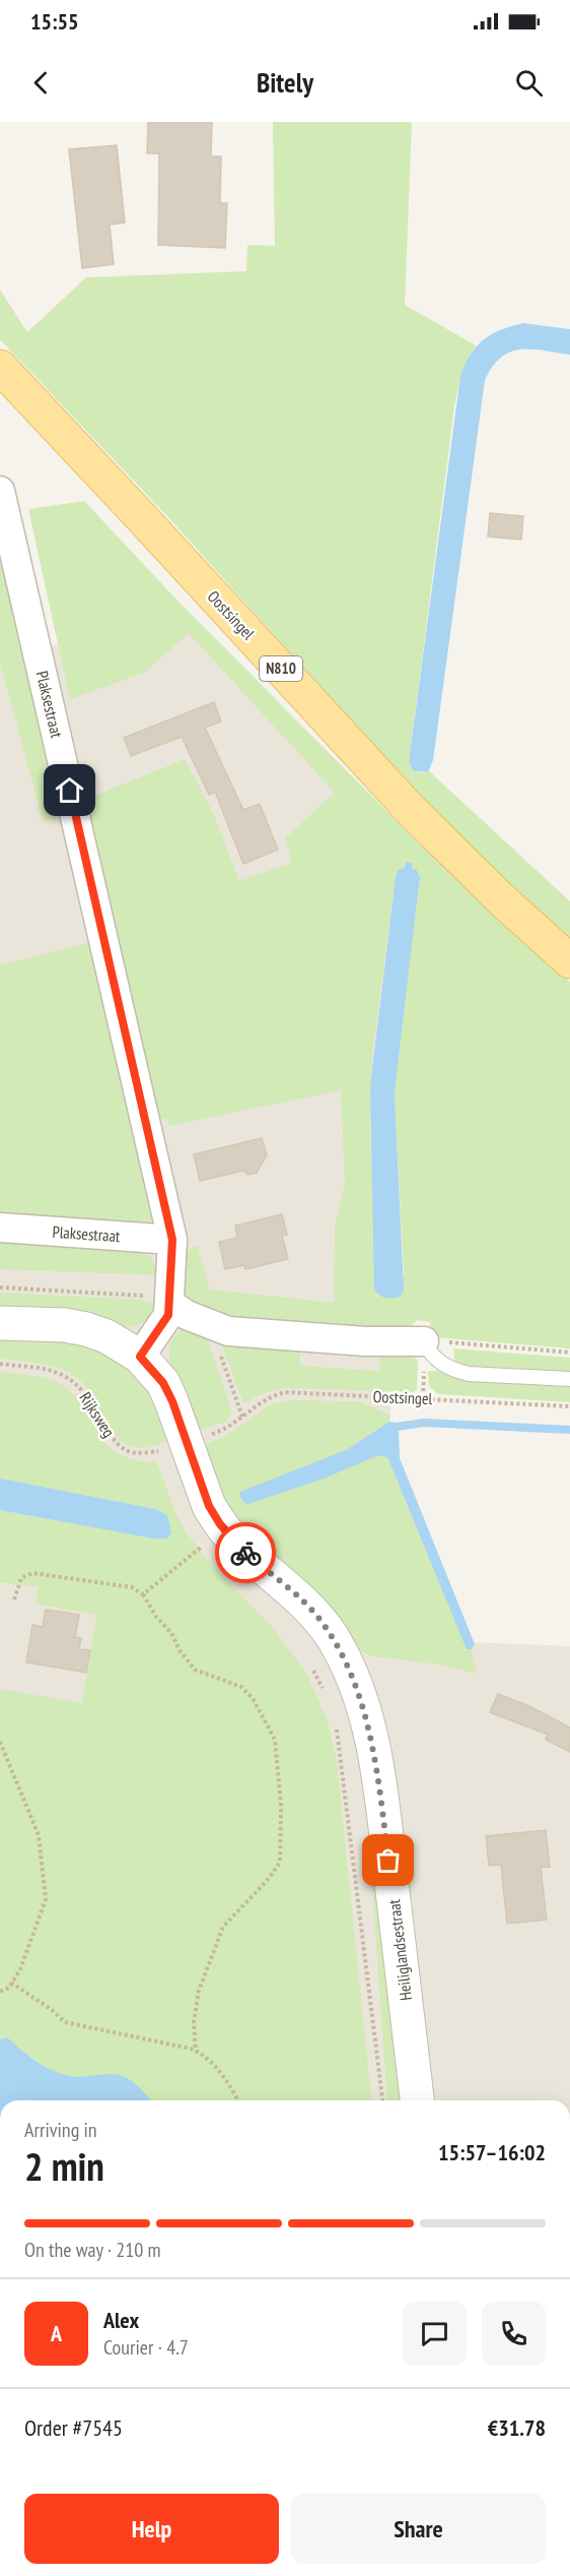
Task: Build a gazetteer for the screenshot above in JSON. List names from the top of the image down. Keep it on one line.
{"streets":{"main road":["Oostsingel","N810"],"street":["Plaksestraat","Heiliglandsestraat"],"path":["Rijksweg"]},"crossings":[["Plaksestraat","Heiliglandsestraat"]],"page":{"status":"15:55","header":"Bitely","heading":["2 min","Arriving in","15:57–16:02"],"panel":["Alex","Courier · 4.7","Order #7545","€31.78"],"bar":"On the way · 210 m","round":"A","buttons":["Help","Share"]}}
